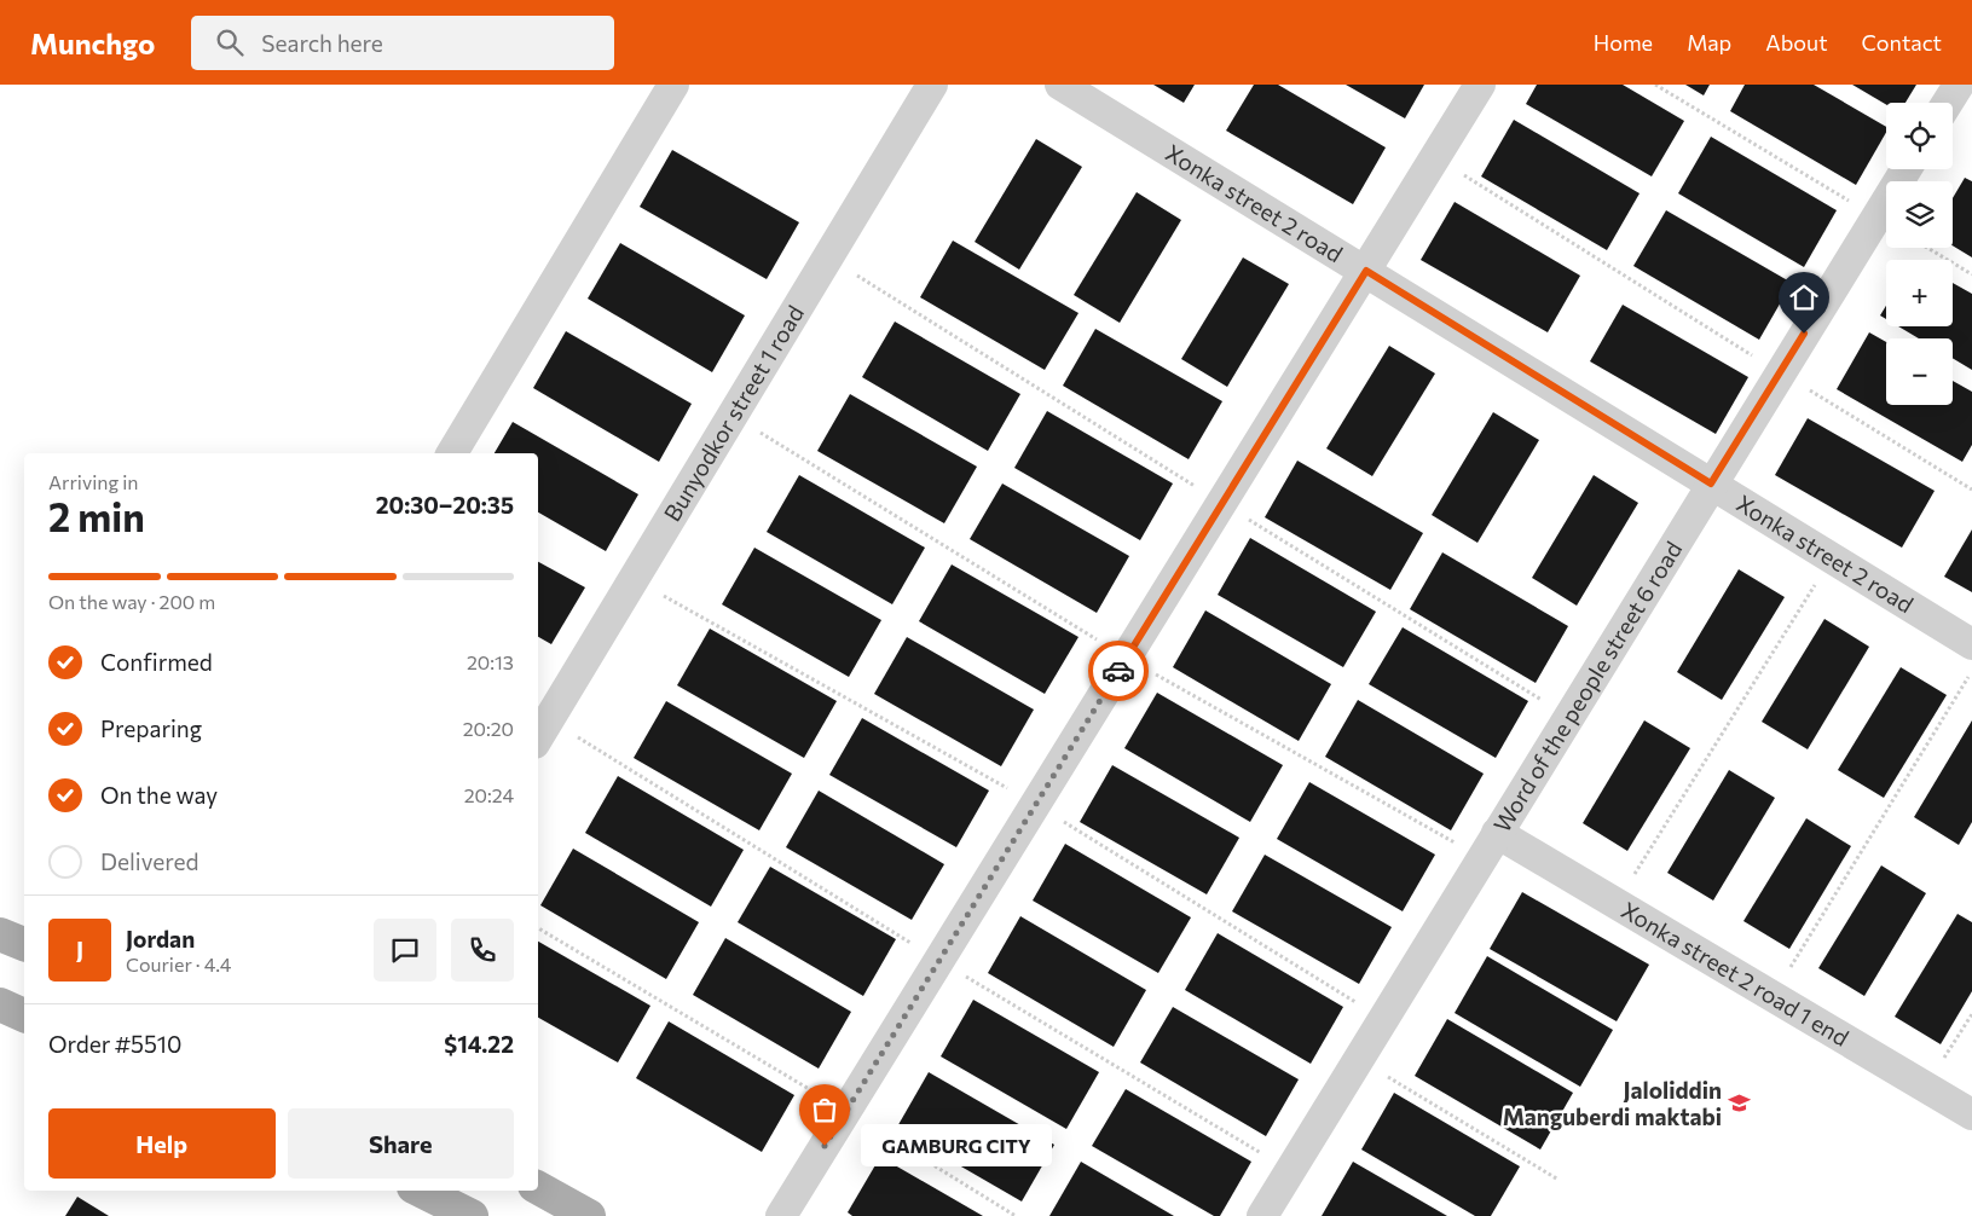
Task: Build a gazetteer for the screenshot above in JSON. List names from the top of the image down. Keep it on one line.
{"streets":{"street":["Xonka street 2 road","Bunyodkor street 1 road","Word of the people street 6 road","Xonka street 2 road 1 end"]},"crossings":[["Xonka street 2 road","Word of the people street 6 road"],["Word of the people street 6 road","Xonka street 2 road 1 end"]],"places":{"school or university":["Jaloliddin Manguberdi maktabi"],"other":["GAMBURG CITY"]},"page":{"header":"Munchgo","search":"Search here","nav":["Home","Map","About","Contact"],"map_buttons":["+","−"],"heading":["2 min","Arriving in","20:30–20:35"],"panel":["Jordan","Courier · 4.4","Order #5510","$14.22"],"bar":"On the way · 200 m","list":[["Confirmed","20:13"],["Preparing","20:20"],["On the way","20:24"],"Delivered"],"round":"J","buttons":["Help","Share"],"bubble":"GAMBURG CITY"}}
